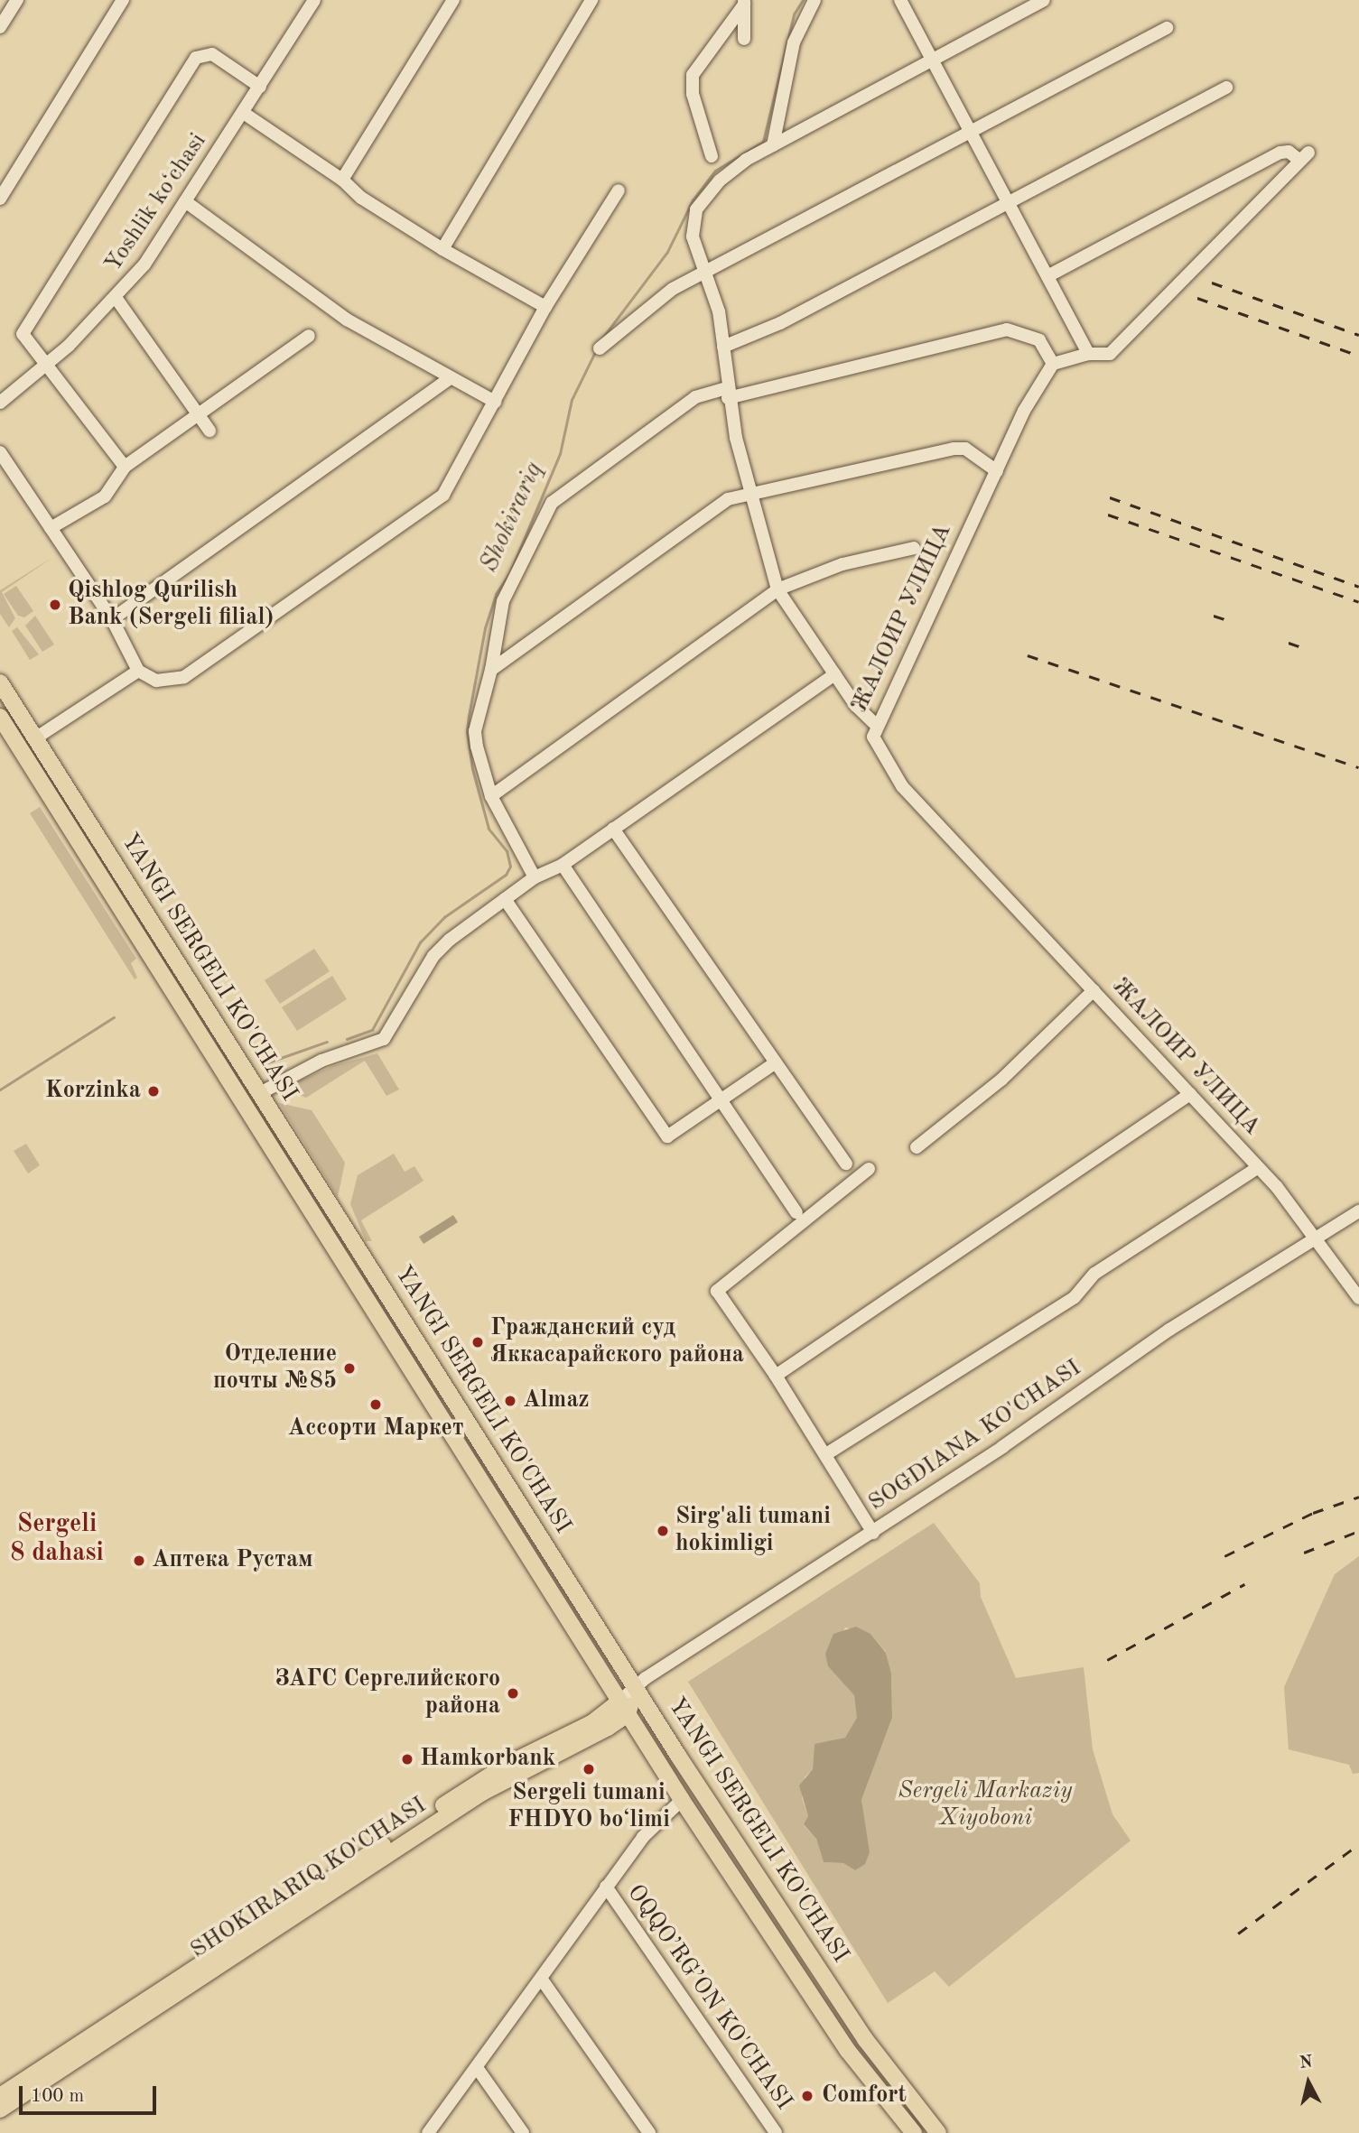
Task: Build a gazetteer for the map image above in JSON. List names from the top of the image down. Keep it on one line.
{"streets":{"main road":["YANGI SERGELI KO'CHASI","SHOKIRARIQ KO'CHASI"],"street":["Yoshlik koʻchasi","ЖАЛОИР УЛИЦА","SOGDIANA KO'CHASI","OQQO’RG’ON KO'CHASI"]},"crossings":[["ЖАЛОИР УЛИЦА","SOGDIANA KO'CHASI"],["YANGI SERGELI KO'CHASI","SOGDIANA KO'CHASI"],["YANGI SERGELI KO'CHASI","SHOKIRARIQ KO'CHASI"]],"districts":["Sergeli 8 dahasi"],"water":["Shokirariq"],"parks":["Sergeli Markaziy Xiyoboni"],"places":["Qishlog Qurilish Bank (Sergeli filial)","Korzinka","Гражданский суд Яккасарайского района","Отделение почты №85","Almaz","Ассорти Маркет","Sirg'ali tumani hokimligi","Аптека Рустам","ЗАГС Сергелийского района","Hamkorbank","Sergeli tumani FHDYO boʻlimi","Comfort"],"scale_bar":"100 m","north":"top"}
